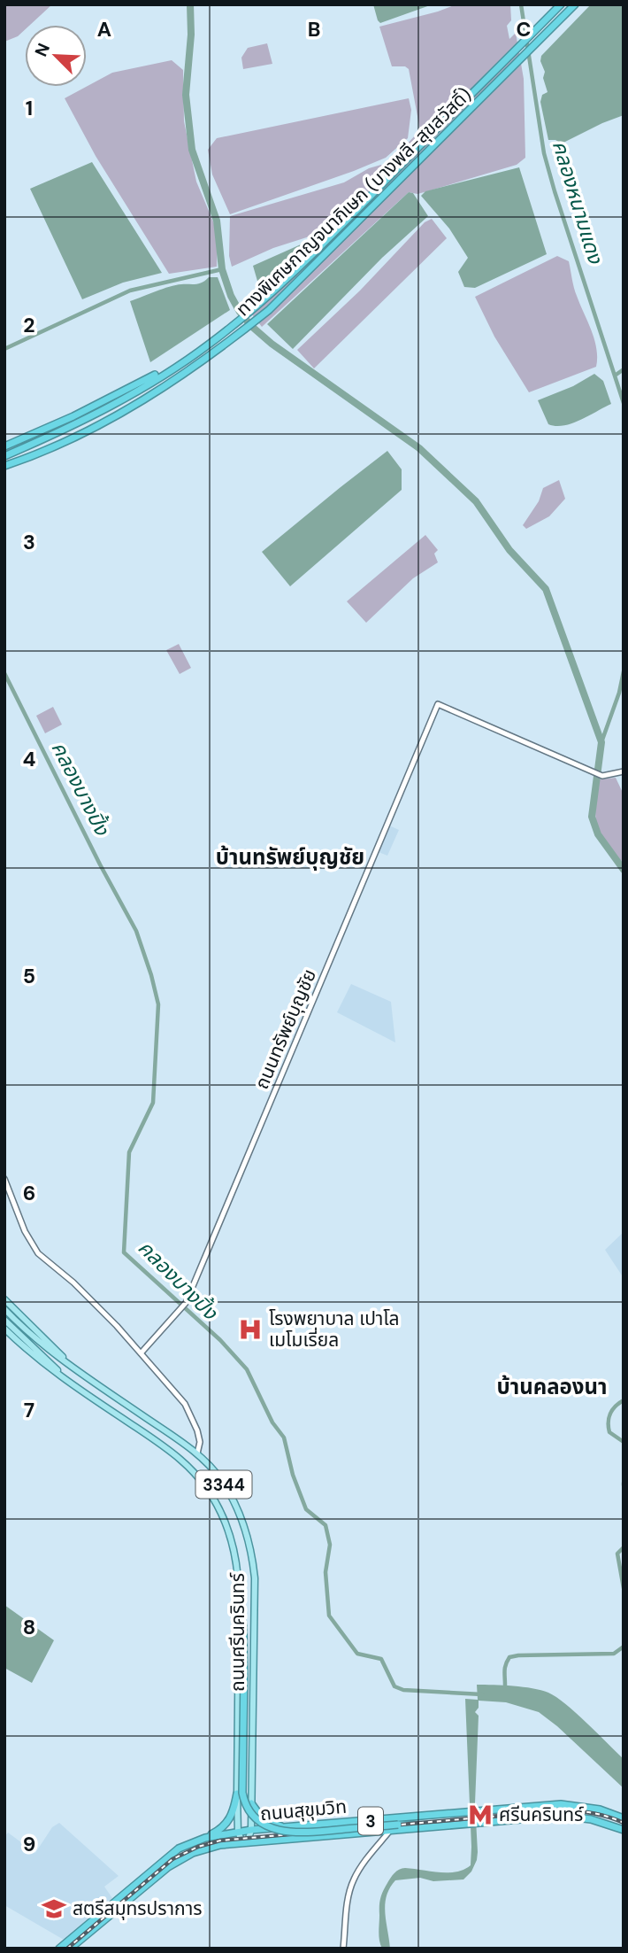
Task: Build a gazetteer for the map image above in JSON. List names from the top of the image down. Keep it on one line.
{"streets":{"highway":["ทางพิเศษกาญจนาภิเษก (บางพลี-สุขสวัสดิ์)","ถนนสุขุมวิท","3"],"main road":["3344","ถนนศรีนครินทร์"],"street":["ถนนทรัพย์บุญชัย"]},"crossings":[["ถนนศรีนครินทร์","ถนนสุขุมวิท"]],"districts":["บ้านทรัพย์บุญชัย","บ้านคลองนา"],"water":["คลองหนามแดง","คลองบางปิ้ง"],"places":{"hospital":["โรงพยาบาล เปาโล เมโมเรี่ยล"],"metro station":["ศรีนครินทร์"],"school or university":["สตรีสมุทรปราการ"]},"north":"top left","grid":{"columns":["A","B","C"],"rows":["1","2","3","4","5","6","7","8","9"]}}
